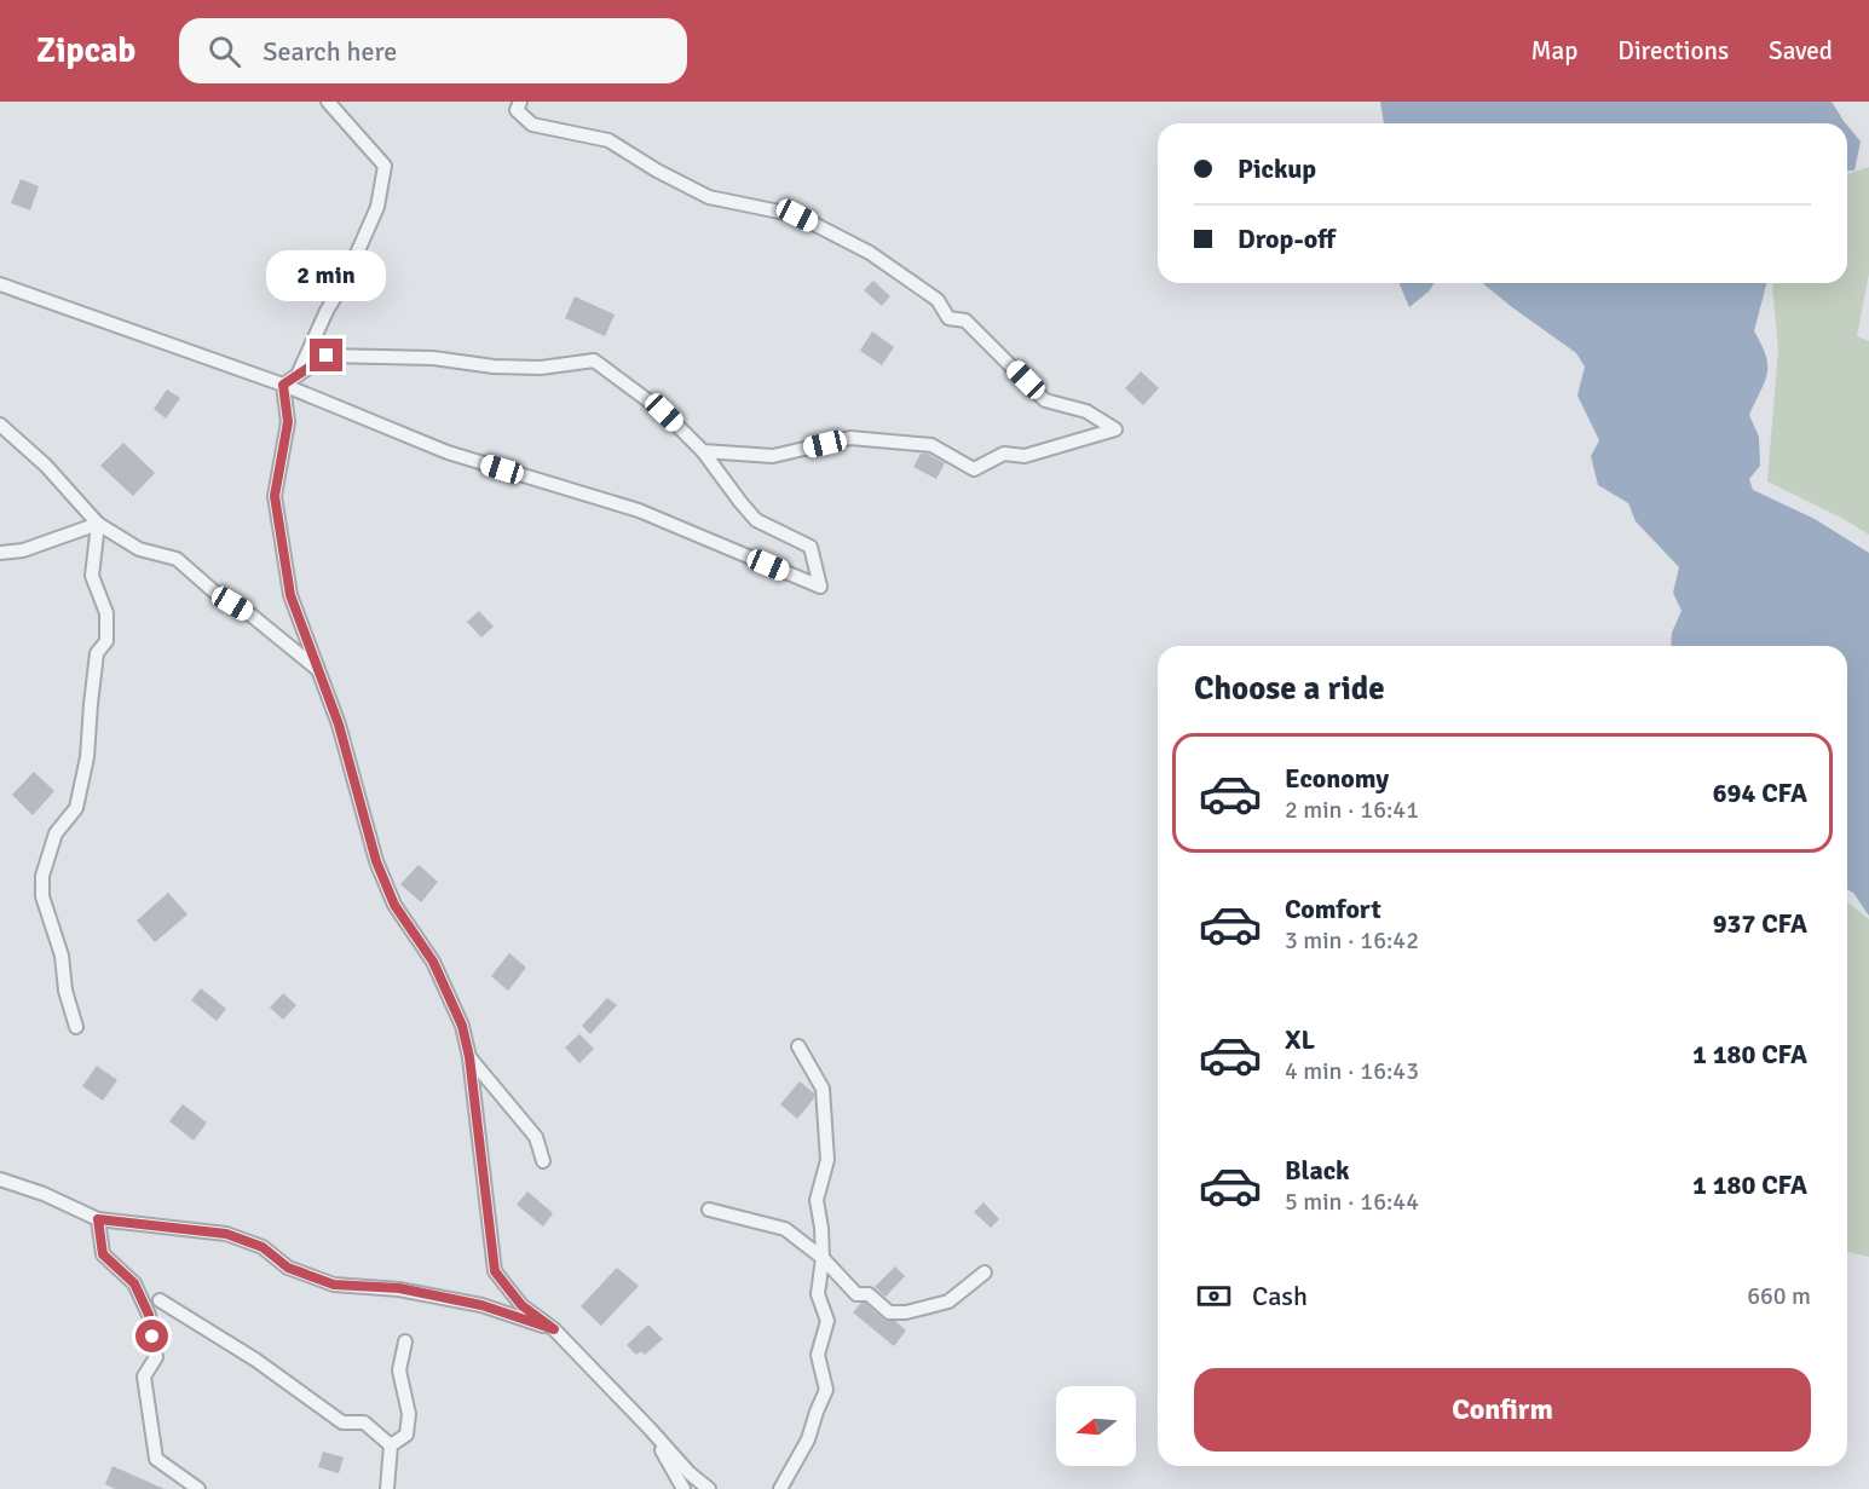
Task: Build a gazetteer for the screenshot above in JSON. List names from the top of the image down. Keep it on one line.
{"north":"left","page":{"header":"Zipcab","search":"Search here","nav":["Map","Directions","Saved"],"banner":["Pickup","Drop-off"],"bubble":"2 min","heading":"Choose a ride","list":[{"name":"Economy","note":"2 min · 16:41","value":"694 CFA"},{"name":"Comfort","note":"3 min · 16:42","value":"937 CFA"},{"name":"XL","note":"4 min · 16:43","value":"1 180 CFA"},{"name":"Black","note":"5 min · 16:44","value":"1 180 CFA"}],"pay":["Cash","660 m"],"buttons":"Confirm"}}
